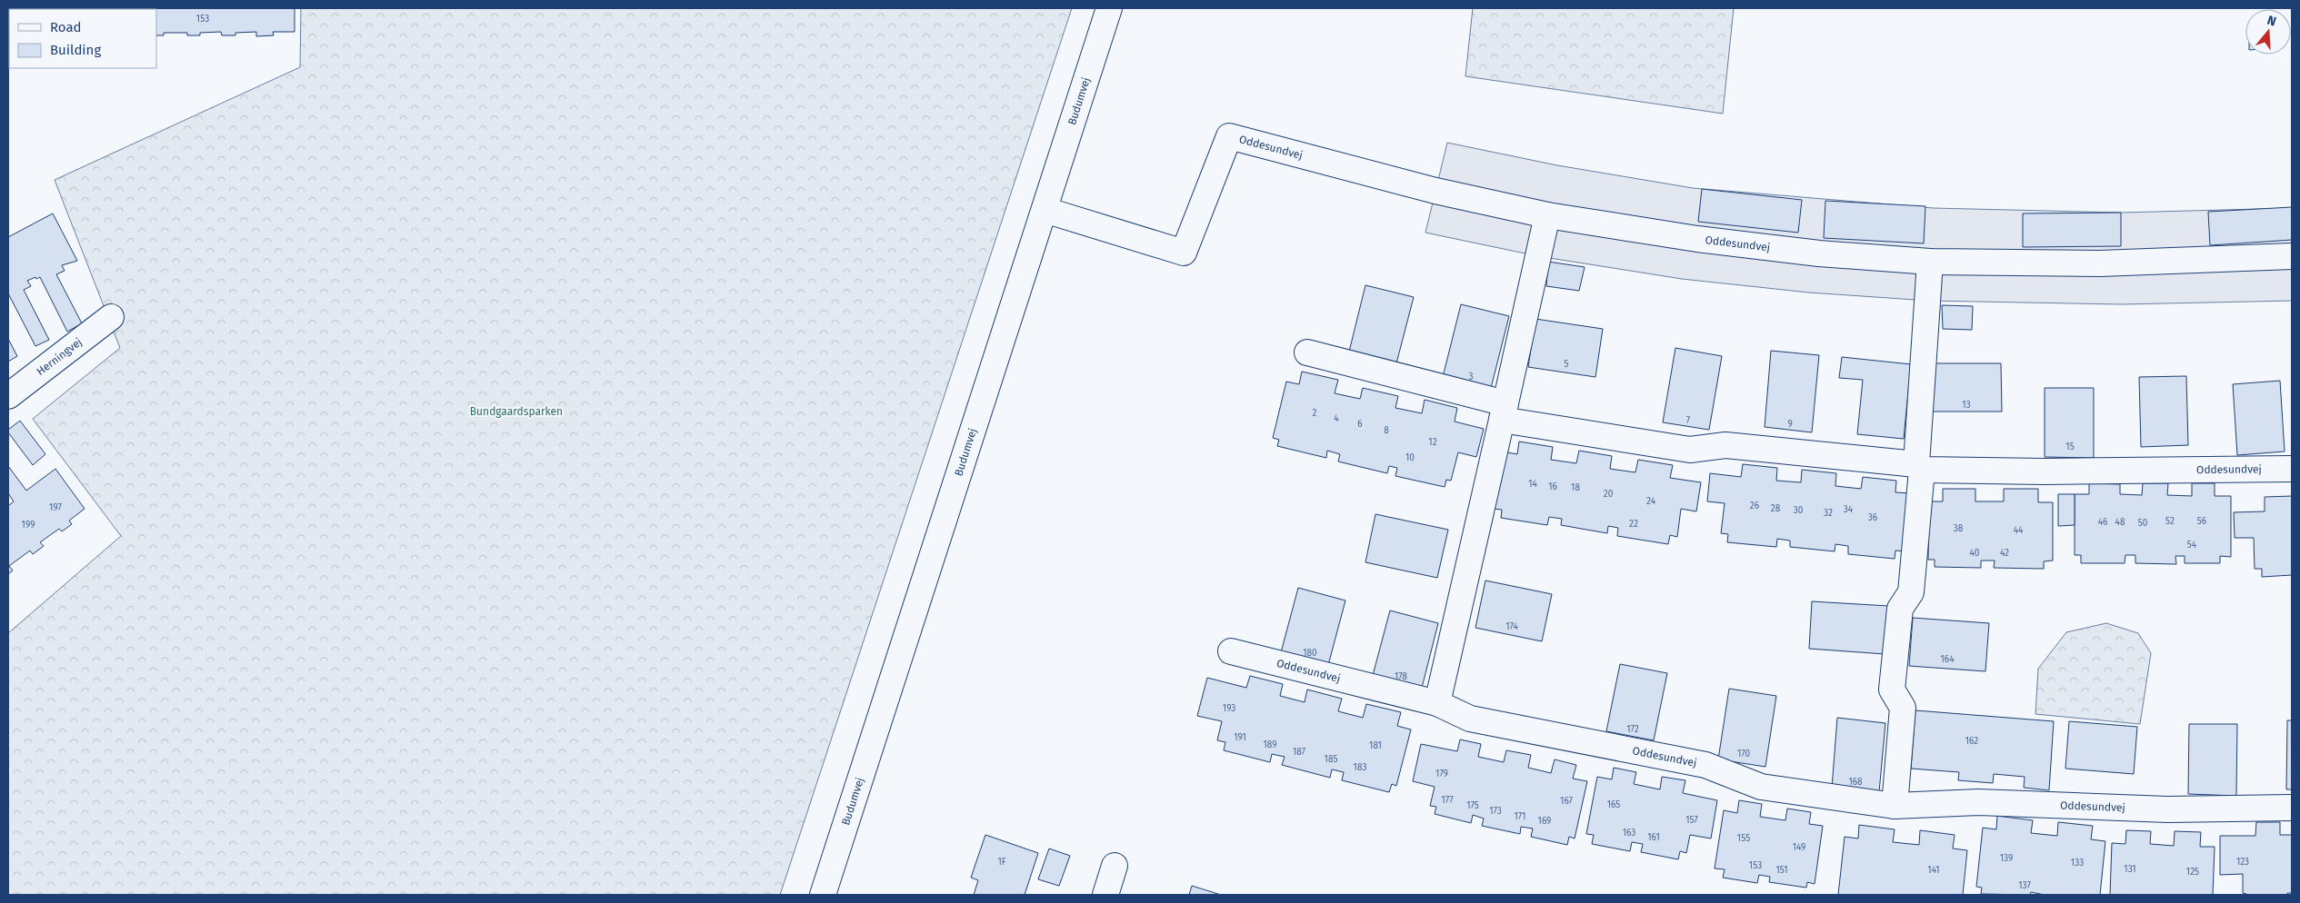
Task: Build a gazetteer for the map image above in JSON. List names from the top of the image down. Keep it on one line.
{"streets":{"street":["Budumvej","Oddesundvej","Herningvej"]},"crossings":[["Budumvej","Oddesundvej"]],"parks":["Bundgaardsparken"],"house_numbers":["153","5","3","13","2","4","7","6","9","8","12","15","10","14","16","18","20","24","26","197","28","34","30","32","36","52","56","46","48","50","22","199","38","44","54","40","42","174","180","164","178","193","172","191","162","189","181","187","170","185","183","179","168","177","167","165","175","173","171","157","169","163","161","155","149","139","1F","123","133","153","131","151","141","125","137"],"legend":["Road","Building"],"north":"top"}
